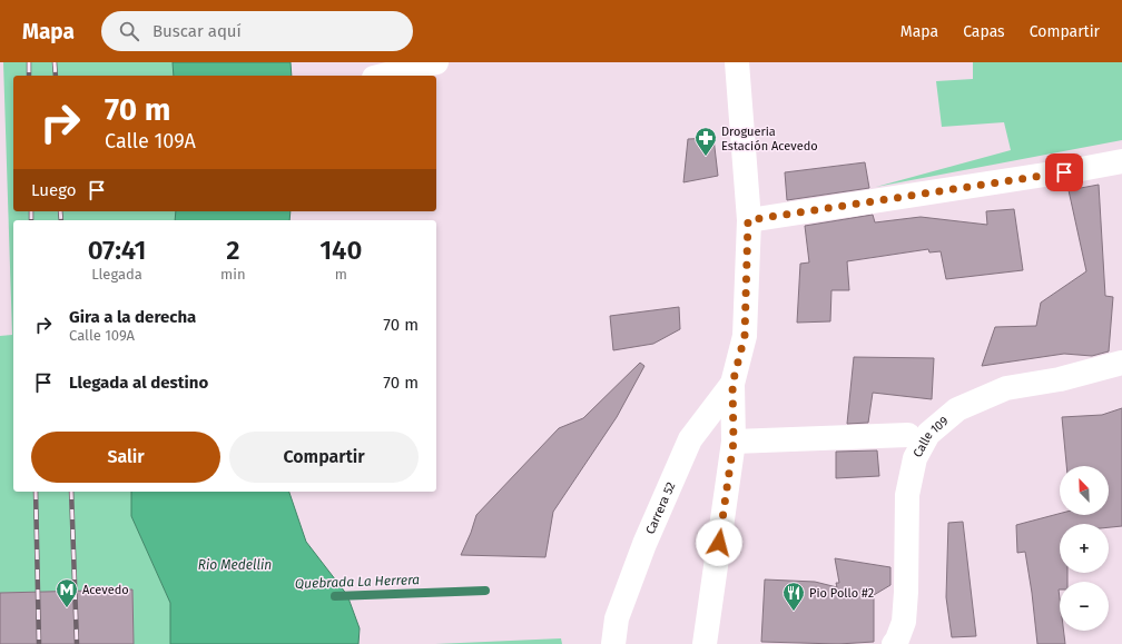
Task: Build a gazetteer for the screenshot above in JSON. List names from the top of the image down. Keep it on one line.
{"streets":{"street":["Calle 109","Carrera 52"]},"water":["Rio Medellin","Quebrada La Herrera"],"places":{"pharmacy":["Drogueria Estación Acevedo"],"metro station":["Acevedo"],"restaurant":["Pio Pollo #2"]},"north":"top left","page":{"header":"Mapa","search":"Buscar aquí","nav":["Mapa","Capas","Compartir"],"turn":["70 m","Calle 109A"],"then":"Luego","eta":["07:41","Llegada","2","min","140","m"],"list":[{"name":"Gira a la derecha","note":"Calle 109A","value":"70 m"},{"name":"Llegada al destino","value":"70 m"}],"buttons":["Salir","Compartir"],"map_buttons":["+","−"]}}
